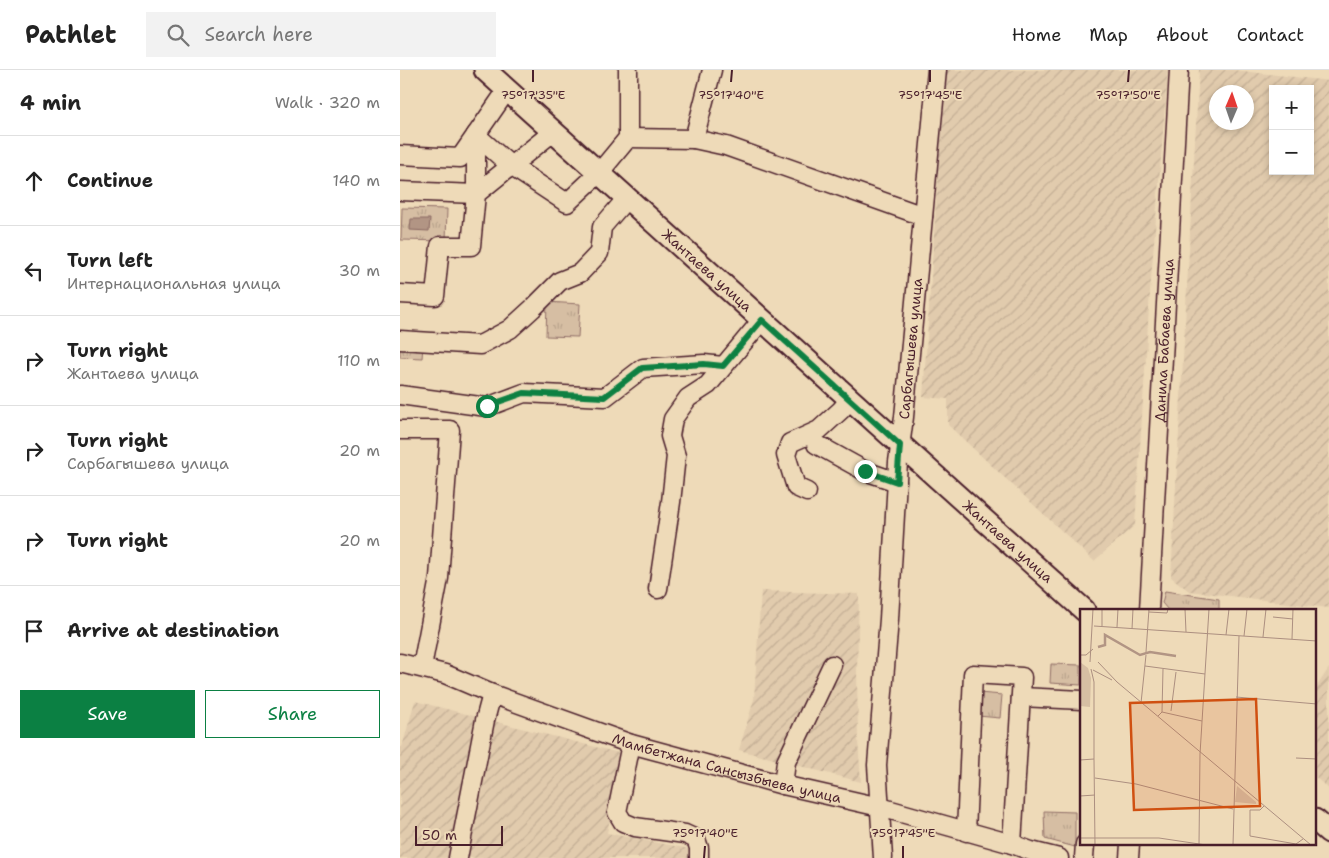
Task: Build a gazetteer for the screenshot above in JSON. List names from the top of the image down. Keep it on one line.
{"streets":{"main road":["Жантаева улица"],"street":["Данила Бабаева улица","Сарбагышева улица","Мамбетжана Сансызбыева улица"]},"crossings":[["Жантаева улица","Сарбагышева улица"],["Сарбагышева улица","Мамбетжана Сансызбыева улица"]],"scale_bar":"50 m","north":"top","page":{"header":"Pathlet","search":"Search here","nav":["Home","Map","About","Contact"],"heading":["4 min","Walk · 320 m"],"map_buttons":["+","−"],"list":[["Continue","140 m"],["Turn left","Интернациональная улица","30 m"],["Turn right","Жантаева улица","110 m"],["Turn right","Сарбагышева улица","20 m"],["Turn right","20 m"],"Arrive at destination"],"buttons":["Save","Share"],"scale":"50 m"},"coordinates":["75°17'35\"E","75°17'40\"E","75°17'45\"E","75°17'50\"E"]}
